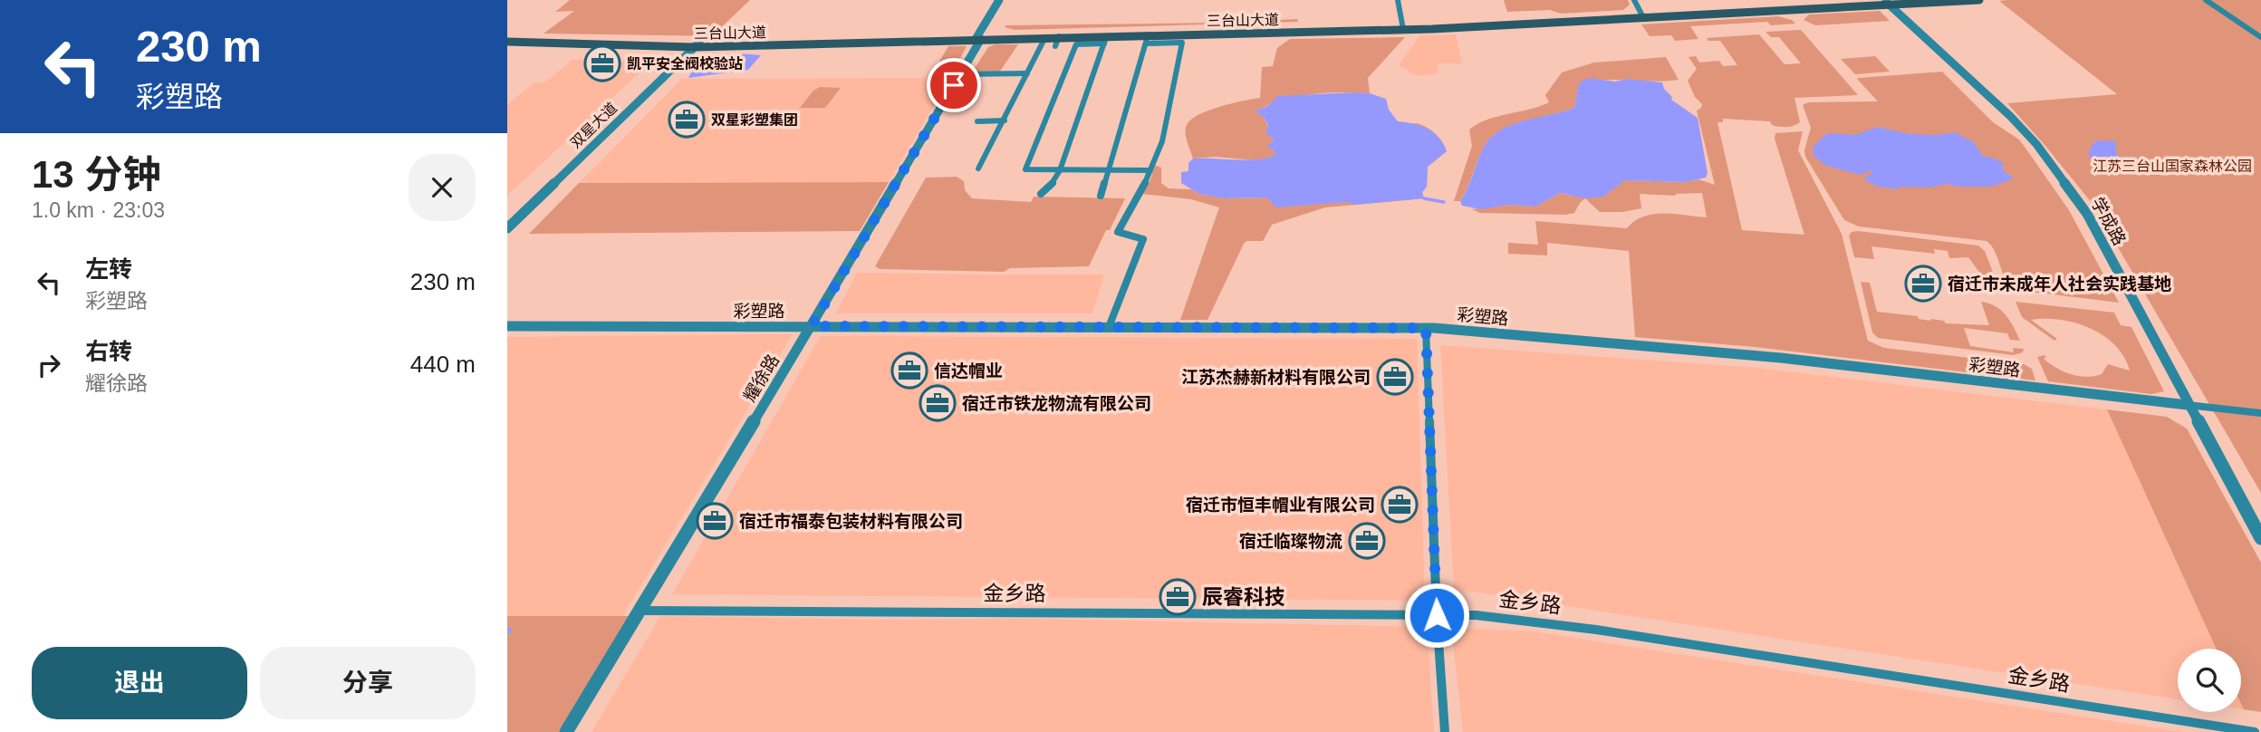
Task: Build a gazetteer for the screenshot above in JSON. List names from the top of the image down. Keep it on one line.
{"streets":{"main road":["三台山大道"],"street":["双星大道","学成路","彩塑路","耀徐路","金乡路"]},"crossings":[["三台山大道","双星大道"],["三台山大道","学成路"],["三台山大道","耀徐路"],["学成路","彩塑路"],["彩塑路","耀徐路"],["耀徐路","金乡路"]],"parks":["江苏三台山国家森林公园"],"places":{"office":["凯平安全阀校验站","双星彩塑集团","宿迁市未成年人社会实践基地","信达帽业","江苏杰赫新材料有限公司","宿迁市铁龙物流有限公司","宿迁市恒丰帽业有限公司","宿迁市福泰包装材料有限公司","宿迁临璨物流","辰睿科技"]},"page":{"turn":["230 m","彩塑路"],"heading":["13 分钟","1.0 km · 23:03"],"list":[{"name":"左转","note":"彩塑路","value":"230 m"},{"name":"右转","note":"耀徐路","value":"440 m"}],"buttons":["退出","分享"]}}
